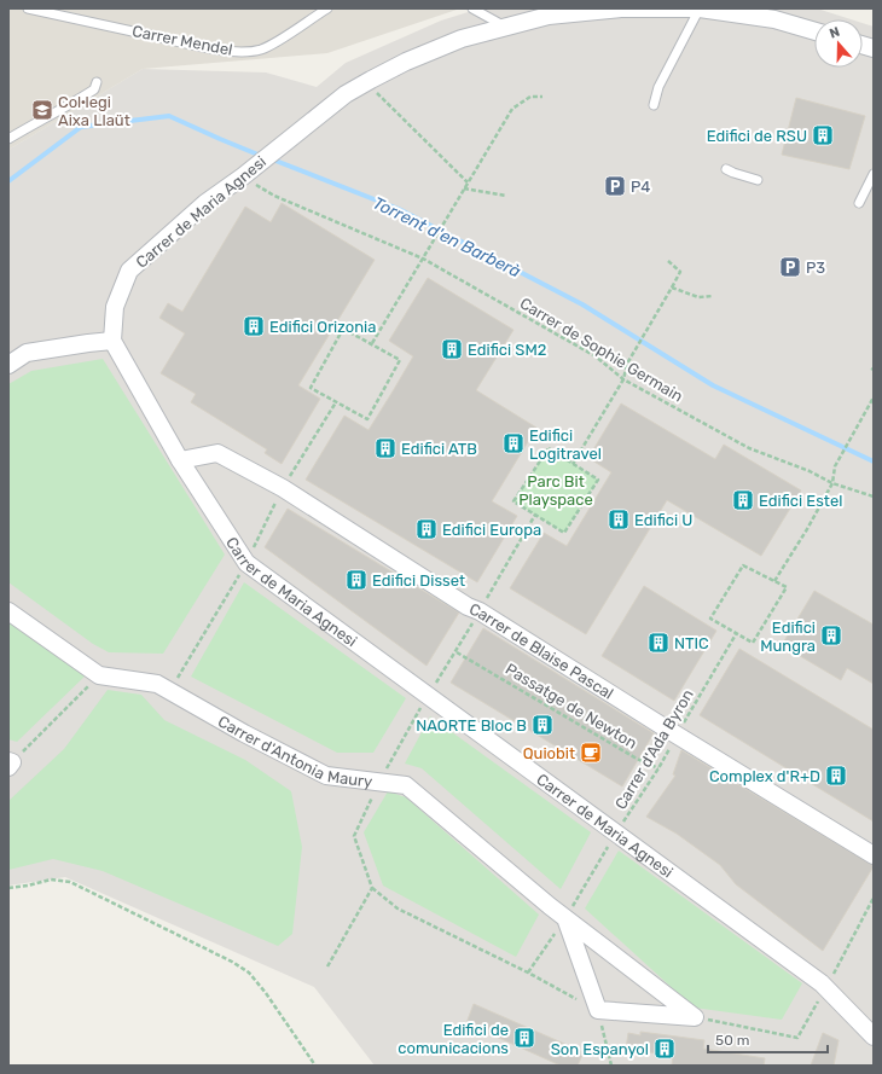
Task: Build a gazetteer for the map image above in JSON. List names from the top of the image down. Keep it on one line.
{"streets":{"street":["Carrer de Maria Agnesi","Carrer de Blaise Pascal","Carrer d'Antonia Maury"],"lane":["Carrer Mendel"],"path":["Carrer de Sophie Germain","Passatge de Newton","Carrer d'Ada Byron"]},"crossings":[["Carrer de Maria Agnesi","Carrer de Sophie Germain"],["Carrer de Maria Agnesi","Carrer de Blaise Pascal"],["Carrer de Maria Agnesi","Carrer d'Ada Byron"],["Carrer de Blaise Pascal","Carrer d'Ada Byron"],["Passatge de Newton","Carrer d'Ada Byron"],["Carrer d'Antonia Maury","Carrer d'Ada Byron"]],"water":["Torrent d'en Barberà"],"parks":["Parc Bit Playspace"],"places":{"school or university":["Col·legi Aixa Llaüt"],"building":["Edifici de RSU","Edifici Orizonia","Edifici SM2","Edifici Logitravel","Edifici ATB","Edifici Estel","Edifici U","Edifici Europa","Edifici Disset","Edifici Mungra","NTIC","NAORTE Bloc B","Complex d'R+D","Edifici de comunicacions","Son Espanyol"],"parking":["P4","P3"],"cafe":["Quiobit"]},"scale_bar":"50 m","north":"top"}
